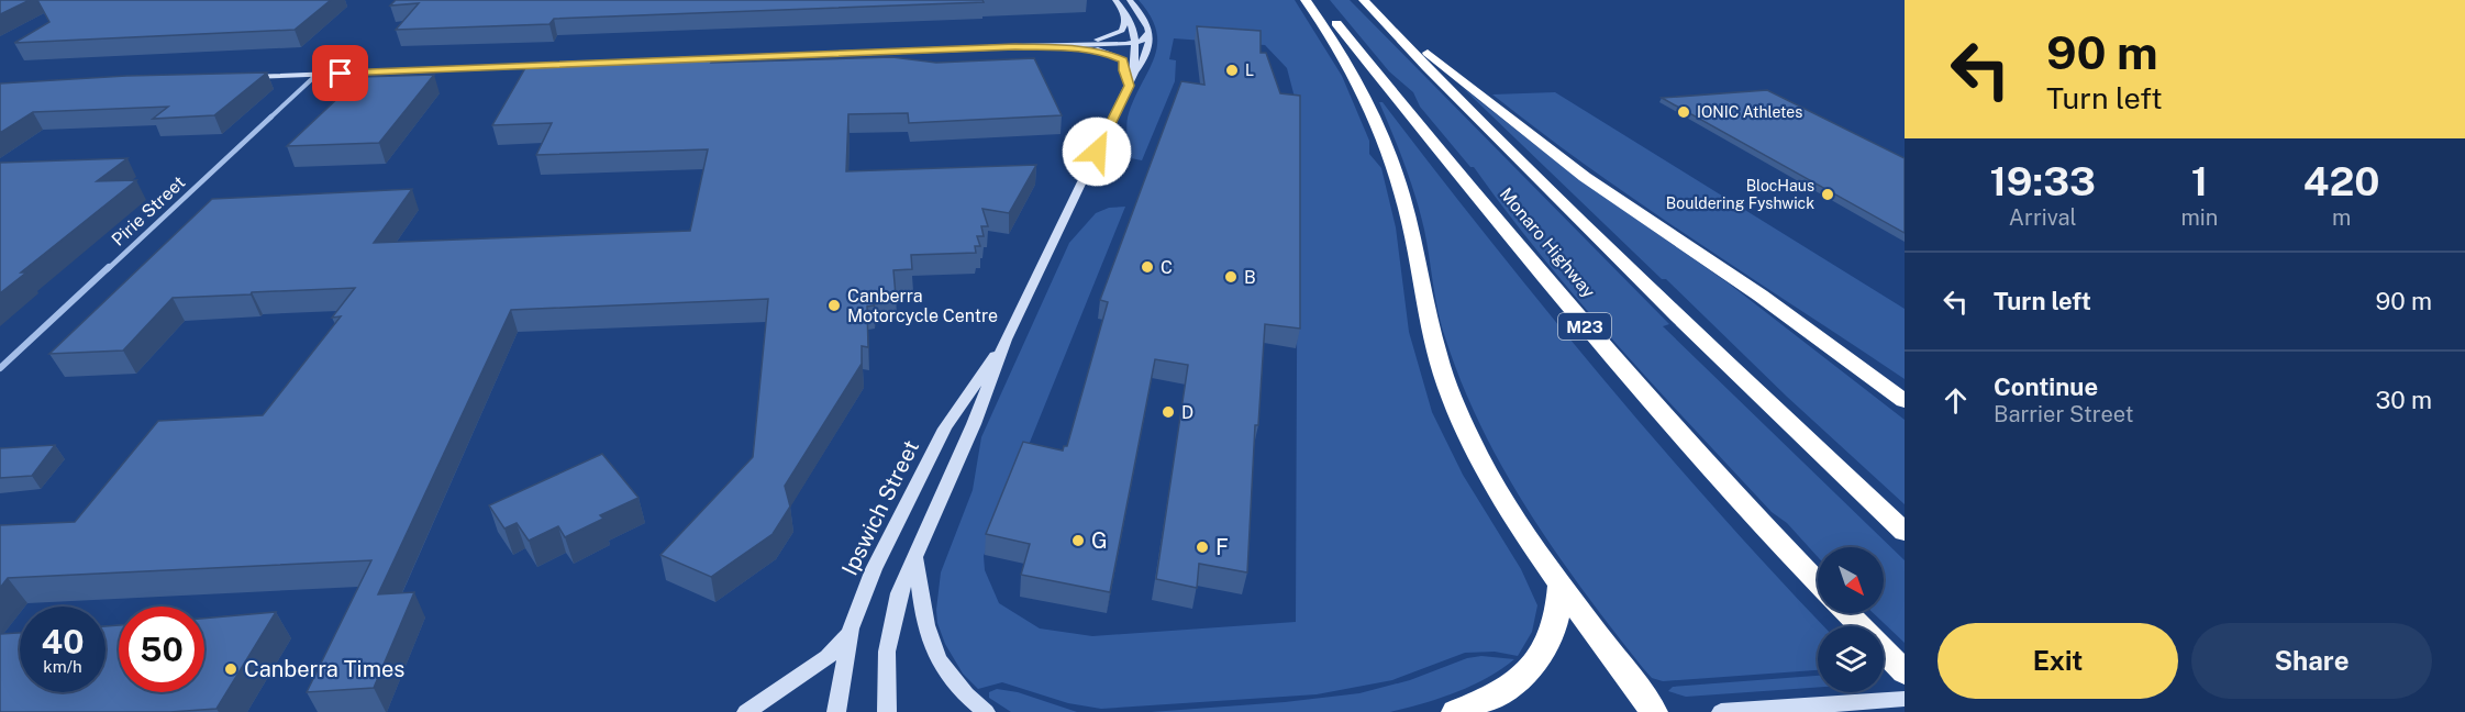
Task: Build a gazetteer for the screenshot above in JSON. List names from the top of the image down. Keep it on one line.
{"streets":{"highway":["Monaro Highway","M23"],"main road":["Ipswich Street"],"street":["Pirie Street"]},"places":["L","IONIC Athletes","BlocHaus Bouldering Fyshwick","C","B","Canberra Motorcycle Centre","D","G","F","Canberra Times"],"north":"bottom right","page":{"turn":["90 m","Turn left"],"eta":["19:33","Arrival","1","min","420","m"],"list":[{"name":"Turn left","value":"90 m"},{"name":"Continue","note":"Barrier Street","value":"30 m"}],"speed":"40 km/h","limit":"50","buttons":["Exit","Share"]}}
